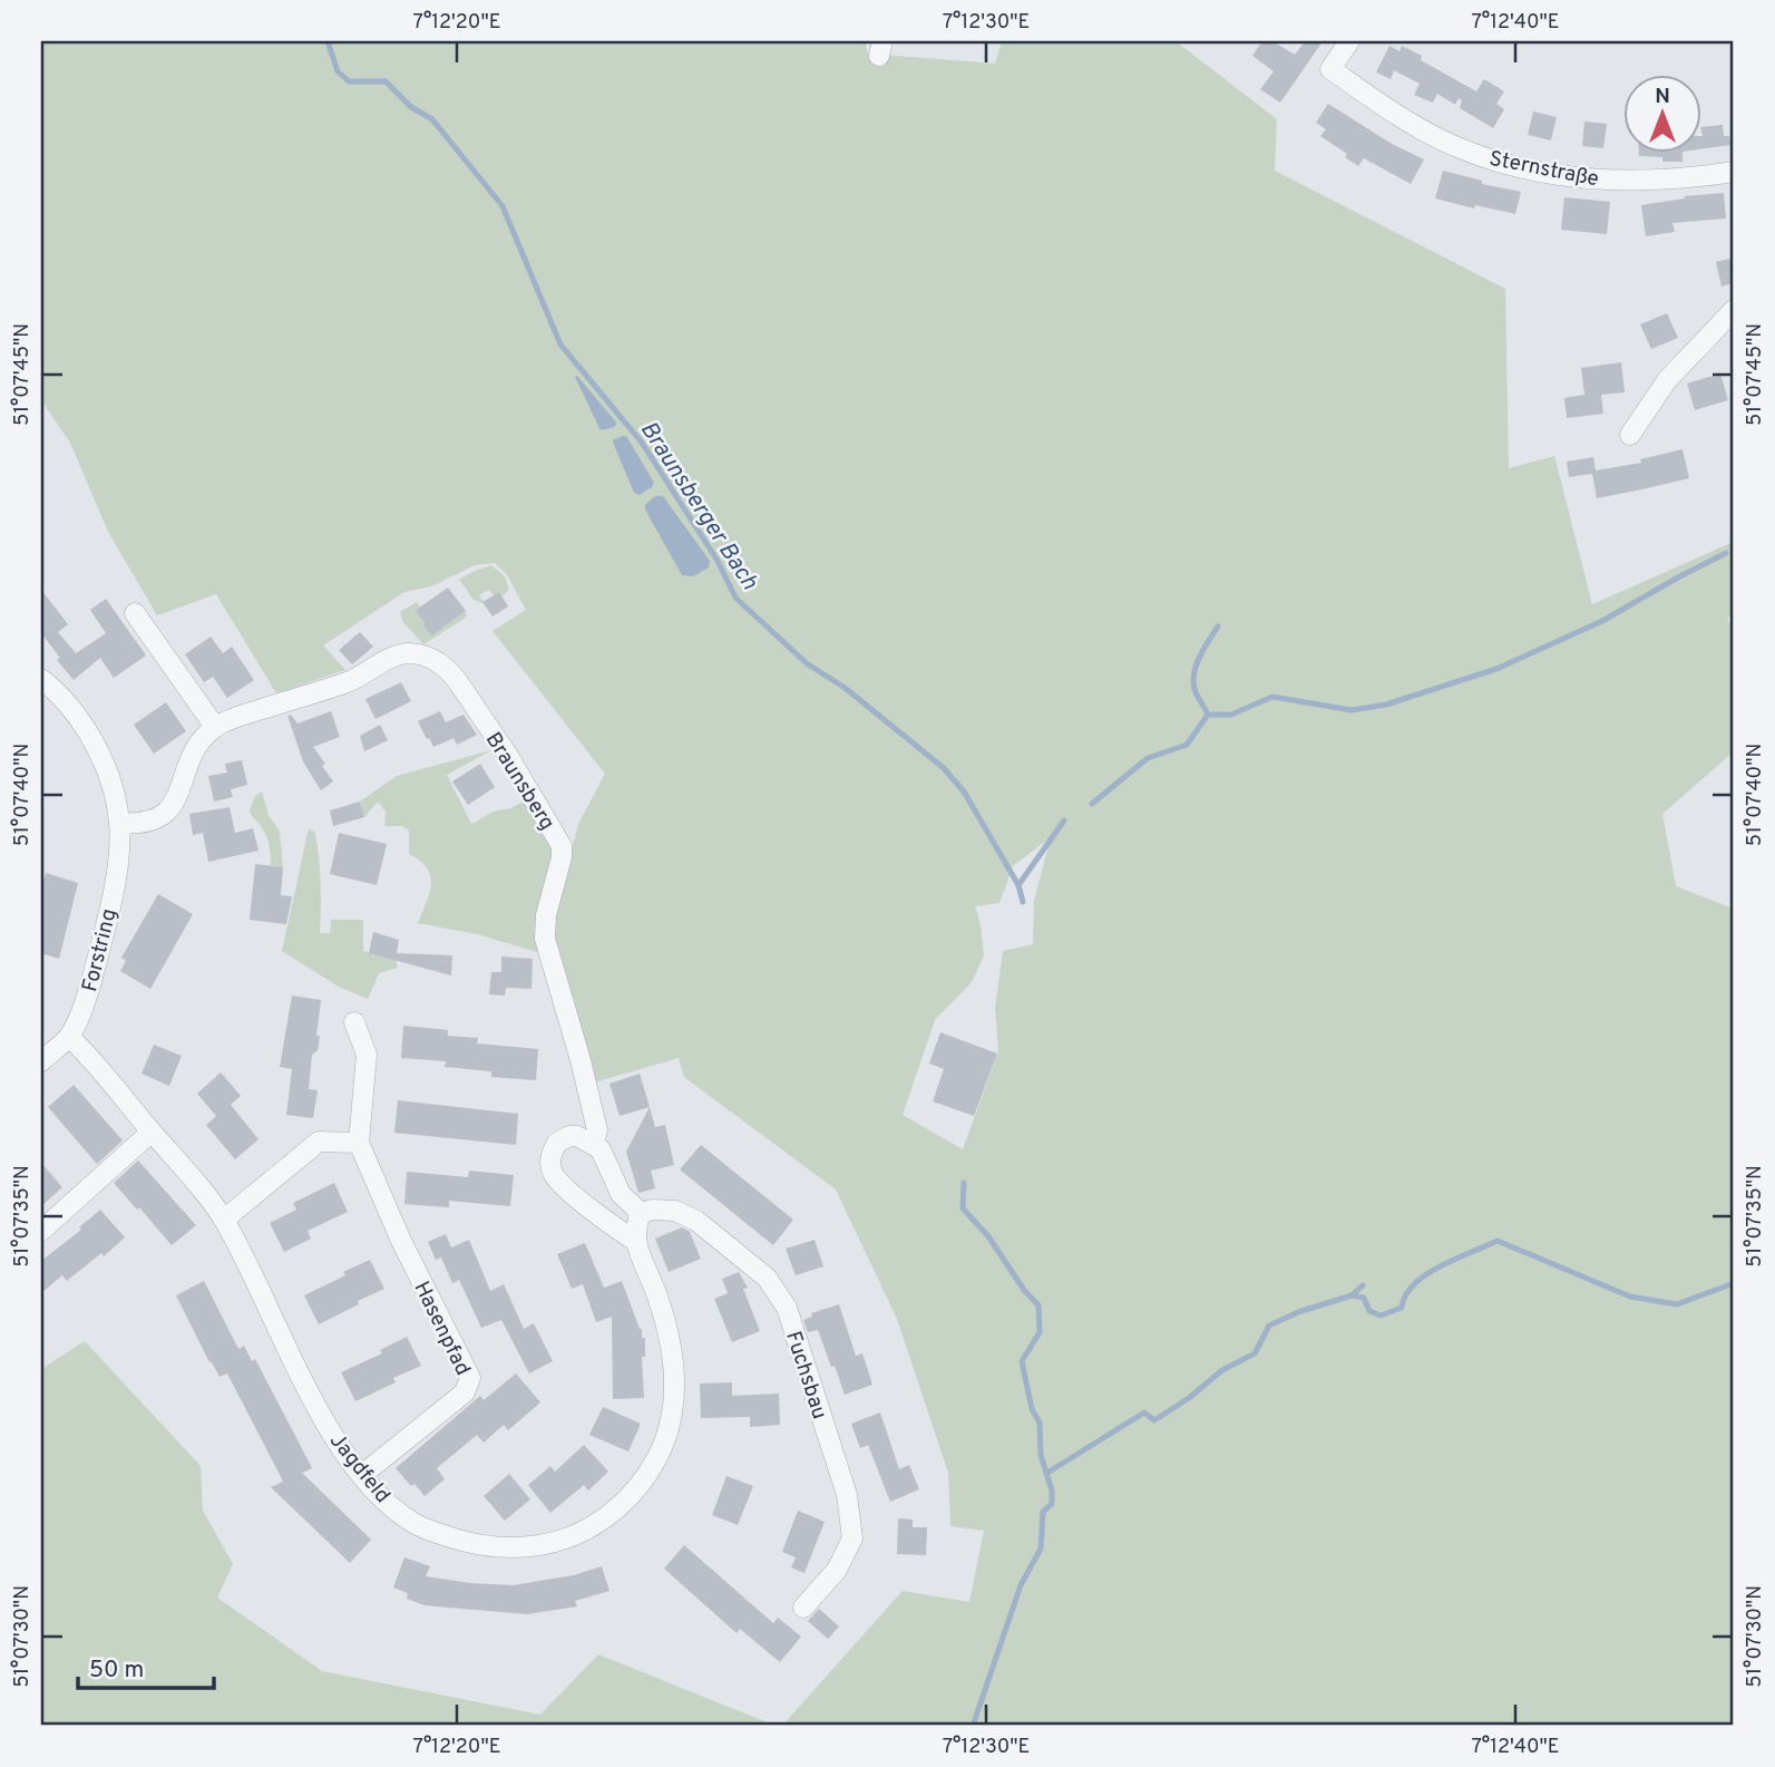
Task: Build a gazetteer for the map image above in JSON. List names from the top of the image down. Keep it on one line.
{"streets":{"street":["Sternstraße","Braunsberg","Forstring","Hasenpfad","Fuchsbau","Jagdfeld"]},"crossings":[["Forstring","Jagdfeld"],["Hasenpfad","Jagdfeld"]],"water":["Braunsberger Bach"],"scale_bar":"50 m","north":"top","coordinates":["7°12'20\"E","7°12'30\"E","7°12'40\"E","51°07'45\"N","51°07'40\"N","51°07'35\"N","51°07'30\"N"]}
